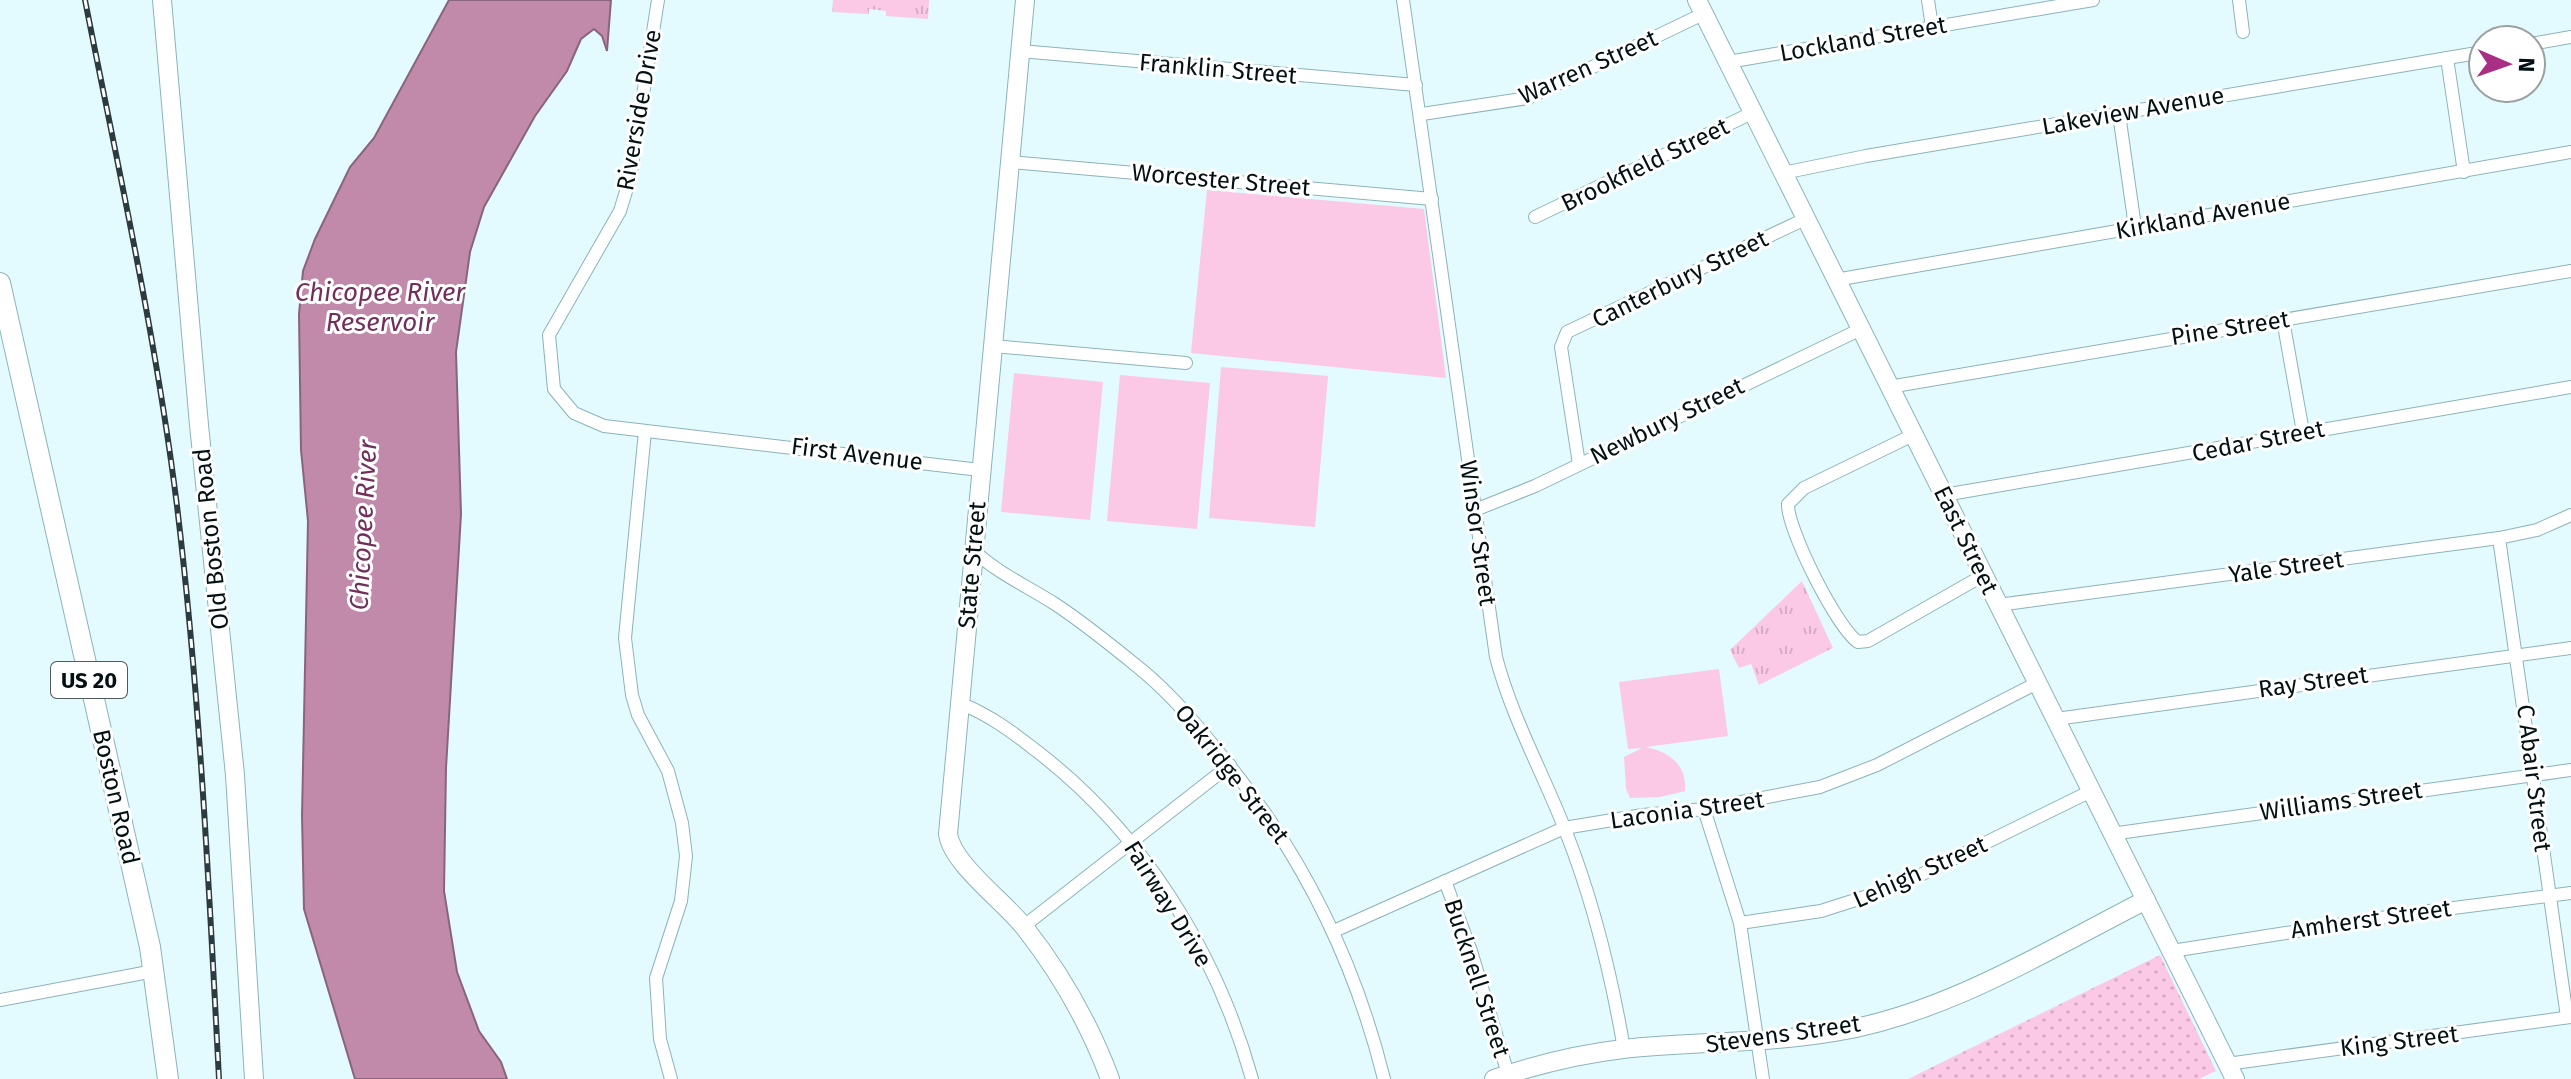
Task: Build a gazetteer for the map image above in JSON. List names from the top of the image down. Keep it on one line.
{"streets":{"main road":["US 20","Boston Road"],"street":["Lockland Street","Warren Street","Franklin Street","Riverside Drive","Lakeview Avenue","Brookfield Street","Worcester Street","Kirkland Avenue","Canterbury Street","Pine Street","Newbury Street","Cedar Street","First Avenue","Winsor Street","Old Boston Road","East Street","State Street","Yale Street","Ray Street","Oakridge Street","C Abair Street","Williams Street","Laconia Street","Lehigh Street","Fairway Drive","Amherst Street","Bucknell Street","Stevens Street","King Street"]},"crossings":[["Lockland Street","East Street"],["Warren Street","Winsor Street"],["Warren Street","East Street"],["Franklin Street","Winsor Street"],["Franklin Street","State Street"],["Riverside Drive","First Avenue"],["Lakeview Avenue","East Street"],["Brookfield Street","East Street"],["Worcester Street","Winsor Street"],["Worcester Street","State Street"],["Kirkland Avenue","East Street"],["Canterbury Street","Newbury Street"],["Canterbury Street","East Street"],["Pine Street","East Street"],["Newbury Street","Winsor Street"],["Newbury Street","East Street"],["Cedar Street","East Street"],["First Avenue","State Street"],["Winsor Street","Laconia Street"],["Winsor Street","Stevens Street"],["East Street","Yale Street"],["East Street","Ray Street"],["East Street","Williams Street"],["East Street","Laconia Street"],["East Street","Lehigh Street"],["East Street","Amherst Street"],["East Street","Stevens Street"],["East Street","King Street"],["State Street","Oakridge Street"],["State Street","Fairway Drive"],["Yale Street","C Abair Street"],["Ray Street","C Abair Street"],["Oakridge Street","Laconia Street"],["C Abair Street","Williams Street"],["C Abair Street","Amherst Street"],["C Abair Street","King Street"],["Laconia Street","Bucknell Street"],["Bucknell Street","Stevens Street"]],"water":["Chicopee River Reservoir","Chicopee River"],"north":"right"}
